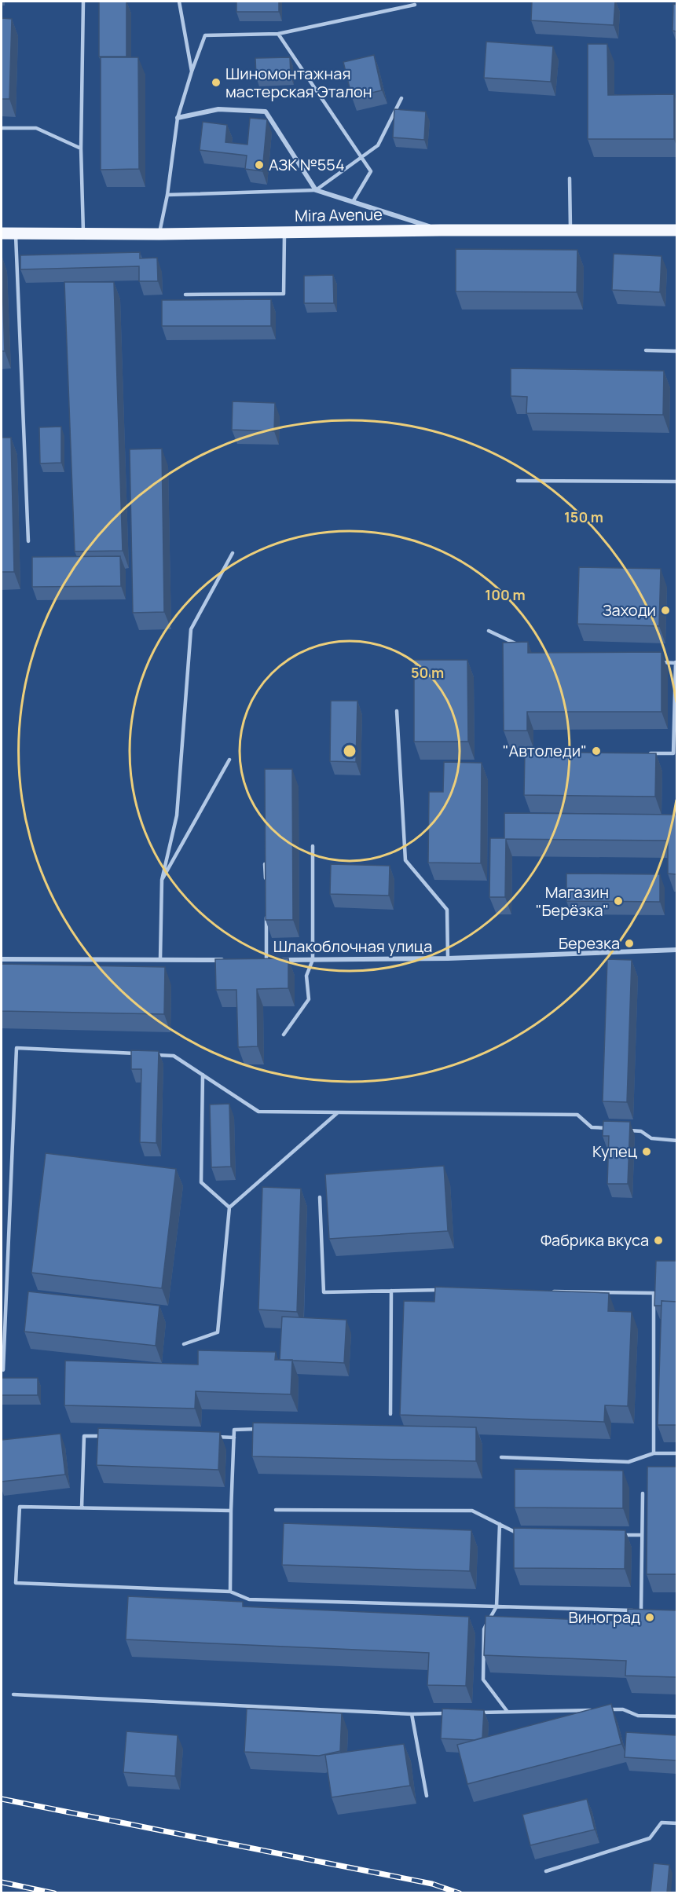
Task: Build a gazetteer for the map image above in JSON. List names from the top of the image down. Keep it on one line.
{"streets":{"main road":["Mira Avenue"],"street":["Шлакоблочная улица"]},"places":["Шиномонтажная мастерская Эталон","АЗК №554","Заходи","\"Автоледи\"","Магазин \"Берёзка\"","Березка","Купец","Фабрика вкуса","Виноград"],"rings":["150 m","100 m","50 m"]}
